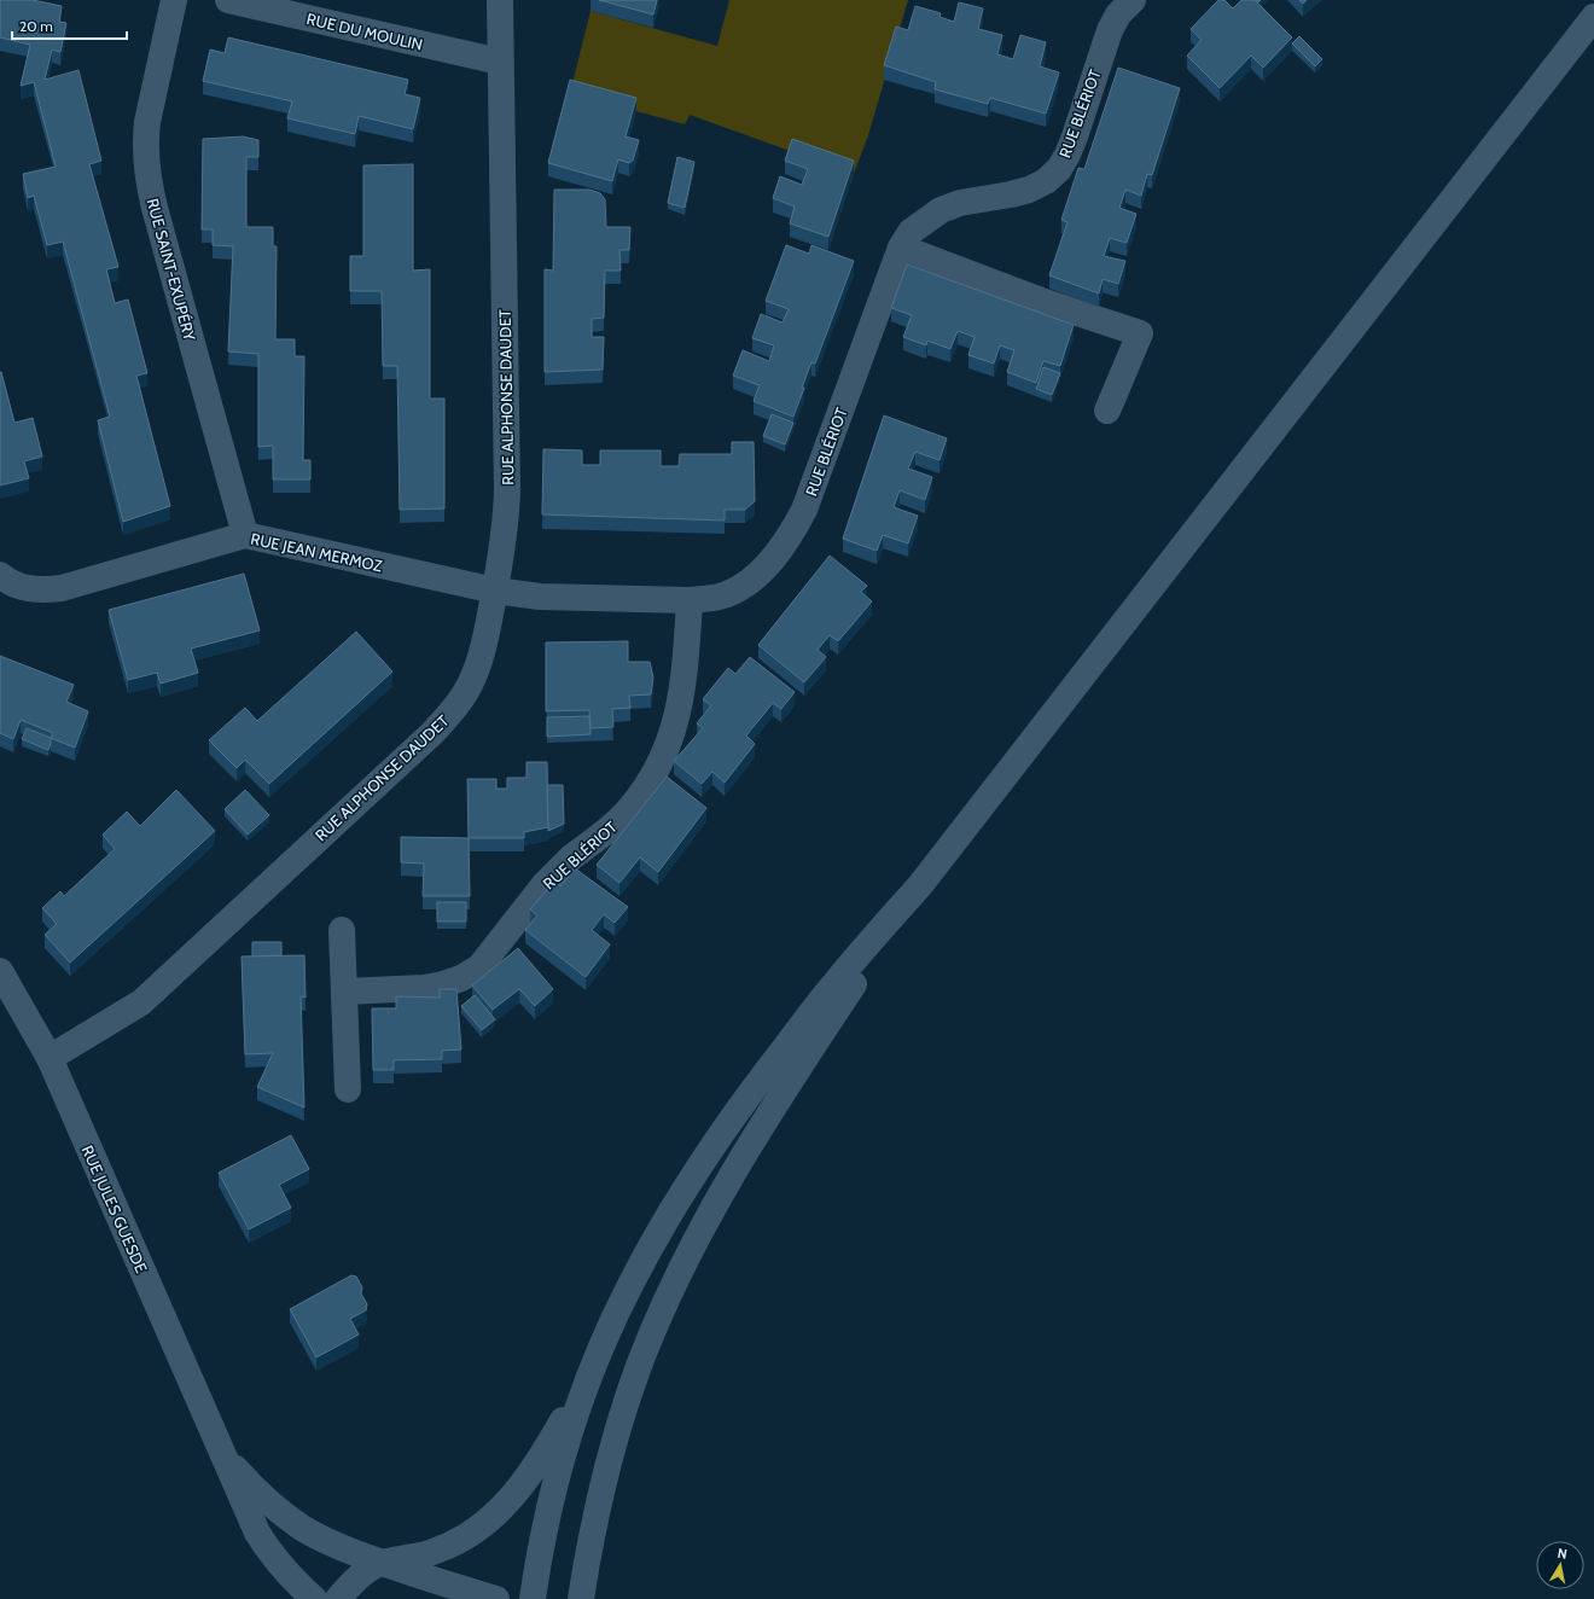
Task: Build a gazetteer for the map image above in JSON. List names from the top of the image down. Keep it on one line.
{"streets":{"street":["RUE DU MOULIN","RUE BLÉRIOT","RUE SAINT-EXUPÉRY","RUE ALPHONSE DAUDET","RUE JEAN MERMOZ","RUE JULES GUESDE"]},"crossings":[["RUE DU MOULIN","RUE ALPHONSE DAUDET"],["RUE BLÉRIOT","RUE ALPHONSE DAUDET"],["RUE BLÉRIOT","RUE JEAN MERMOZ"],["RUE SAINT-EXUPÉRY","RUE JEAN MERMOZ"],["RUE ALPHONSE DAUDET","RUE JEAN MERMOZ"],["RUE ALPHONSE DAUDET","RUE JULES GUESDE"]],"scale_bar":"20 m","north":"top"}
